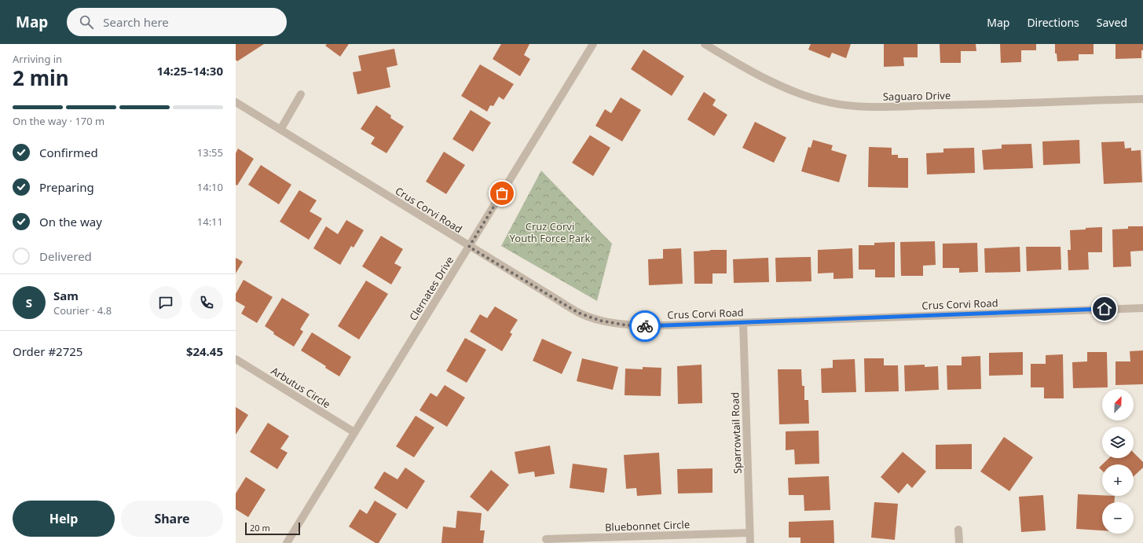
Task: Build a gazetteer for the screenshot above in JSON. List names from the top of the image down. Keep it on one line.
{"streets":{"street":["Saguaro Drive","Crus Corvi Road","Clernates Drive","Arbutus Circle","Sparrowtail Road","Bluebonnet Circle"]},"crossings":[["Crus Corvi Road","Clernates Drive"],["Crus Corvi Road","Sparrowtail Road"],["Clernates Drive","Arbutus Circle"],["Sparrowtail Road","Bluebonnet Circle"]],"parks":["Cruz Corvi Youth Force Park"],"scale_bar":"20 m","north":"top right","page":{"header":"Map","search":"Search here","nav":["Map","Directions","Saved"],"heading":["2 min","Arriving in","14:25–14:30"],"panel":["Sam","Courier · 4.8","Order #2725","$24.45"],"bar":"On the way · 170 m","list":[["Confirmed","13:55"],["Preparing","14:10"],["On the way","14:11"],"Delivered"],"round":"S","map_buttons":["+","−"],"buttons":["Help","Share"],"scale":"20 m"}}
